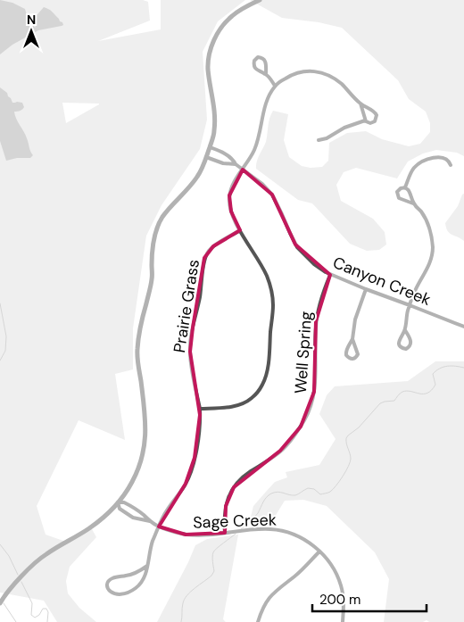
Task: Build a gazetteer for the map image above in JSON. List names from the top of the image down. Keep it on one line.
{"streets":{"street":["Canyon Creek","Prairie Grass","Well Spring","Sage Creek"]},"crossings":[["Canyon Creek","Well Spring"],["Prairie Grass","Sage Creek"],["Well Spring","Sage Creek"]],"scale_bar":"200 m","north":"top"}
